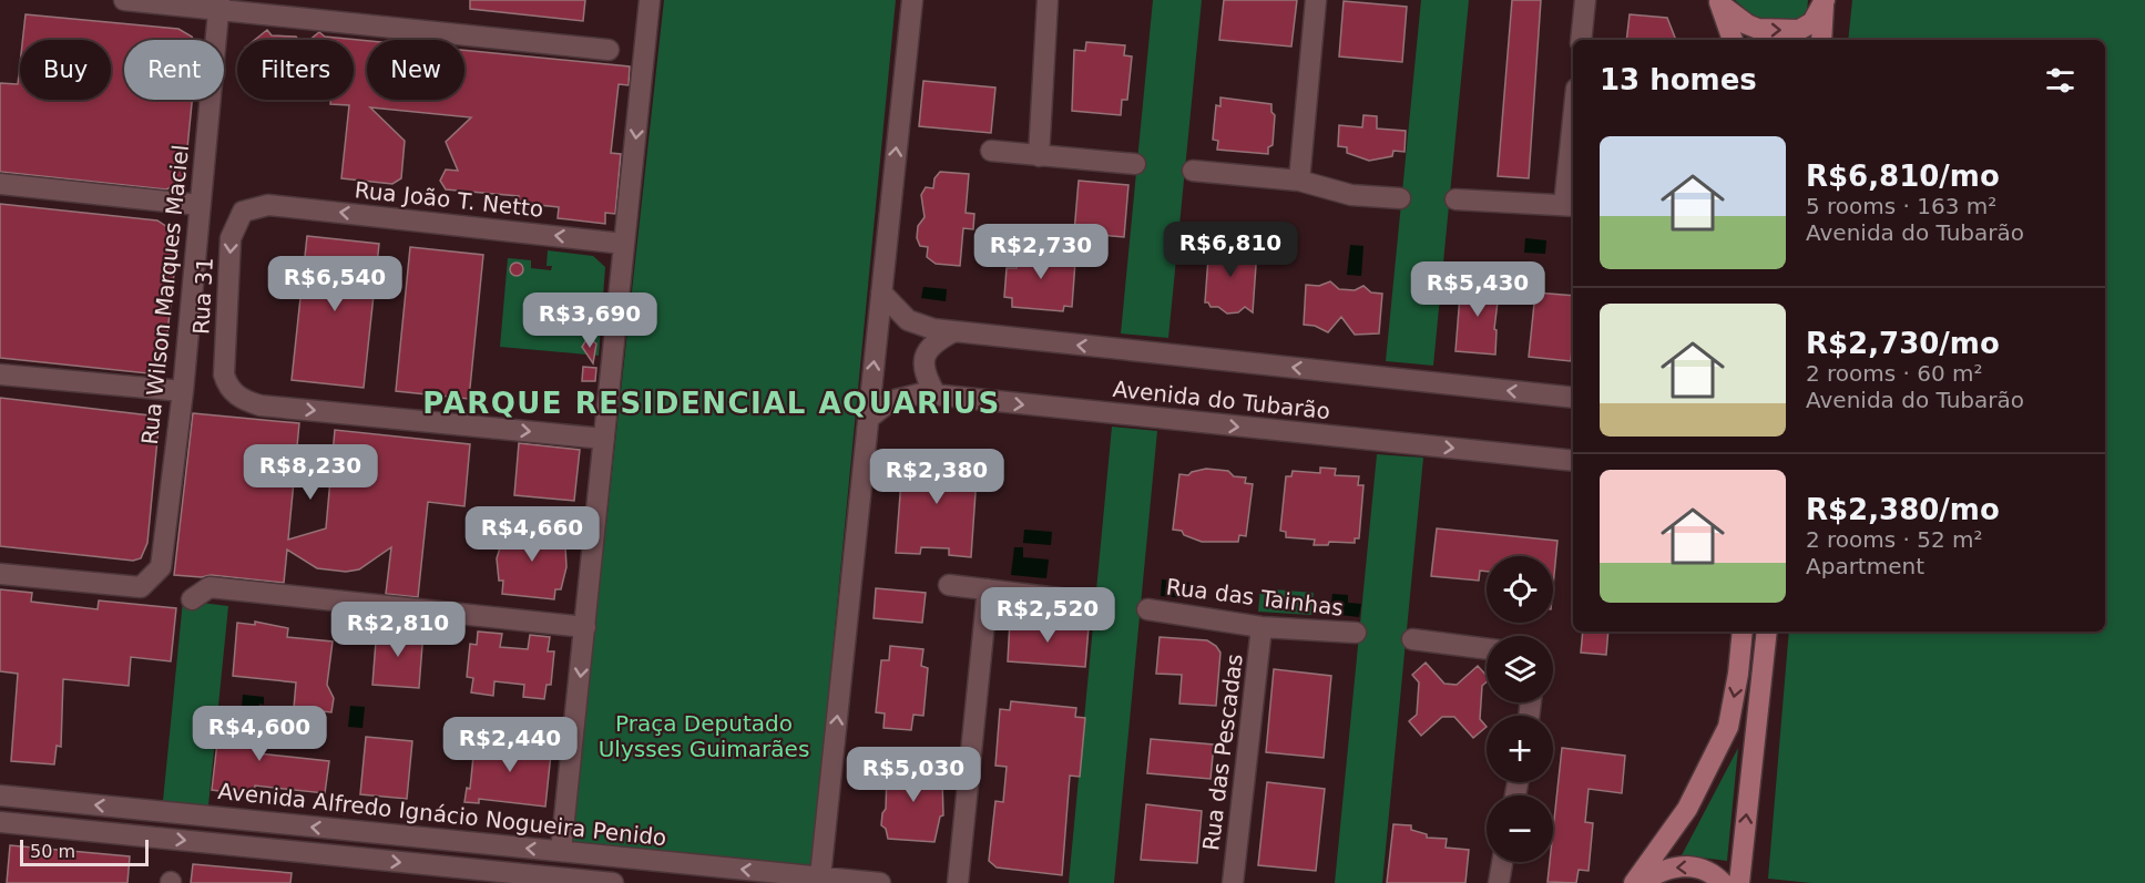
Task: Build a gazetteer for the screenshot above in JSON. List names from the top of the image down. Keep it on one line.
{"streets":{"street":["Rua João T. Netto","Rua Wilson Marques Maciel","Rua 31","Avenida do Tubarão","Rua das Tainhas","Rua das Pescadas","Avenida Alfredo Ignácio Nogueira Penido"]},"crossings":[["Rua João T. Netto","Rua 31"],["Rua das Tainhas","Rua das Pescadas"]],"one_way":["Rua João T. Netto"],"districts":["PARQUE RESIDENCIAL AQUARIUS"],"parks":["Praça Deputado Ulysses Guimarães"],"scale_bar":"50 m","page":{"chip":["Buy","Rent","Filters","New"],"heading":"13 homes","list":[{"name":"R$6,810/mo","note":"5 rooms · 163 m² · Avenida do Tubarão"},{"name":"R$2,730/mo","note":"2 rooms · 60 m² · Avenida do Tubarão"},{"name":"R$2,380/mo","note":"2 rooms · 52 m² · Apartment"}],"price":["R$6,810","R$2,730","R$6,540","R$5,430","R$3,690","R$8,230","R$2,380","R$4,660","R$2,520","R$2,810","R$4,600","R$2,440","R$5,030"],"map_buttons":["+","−"],"scale":"50 m"}}
